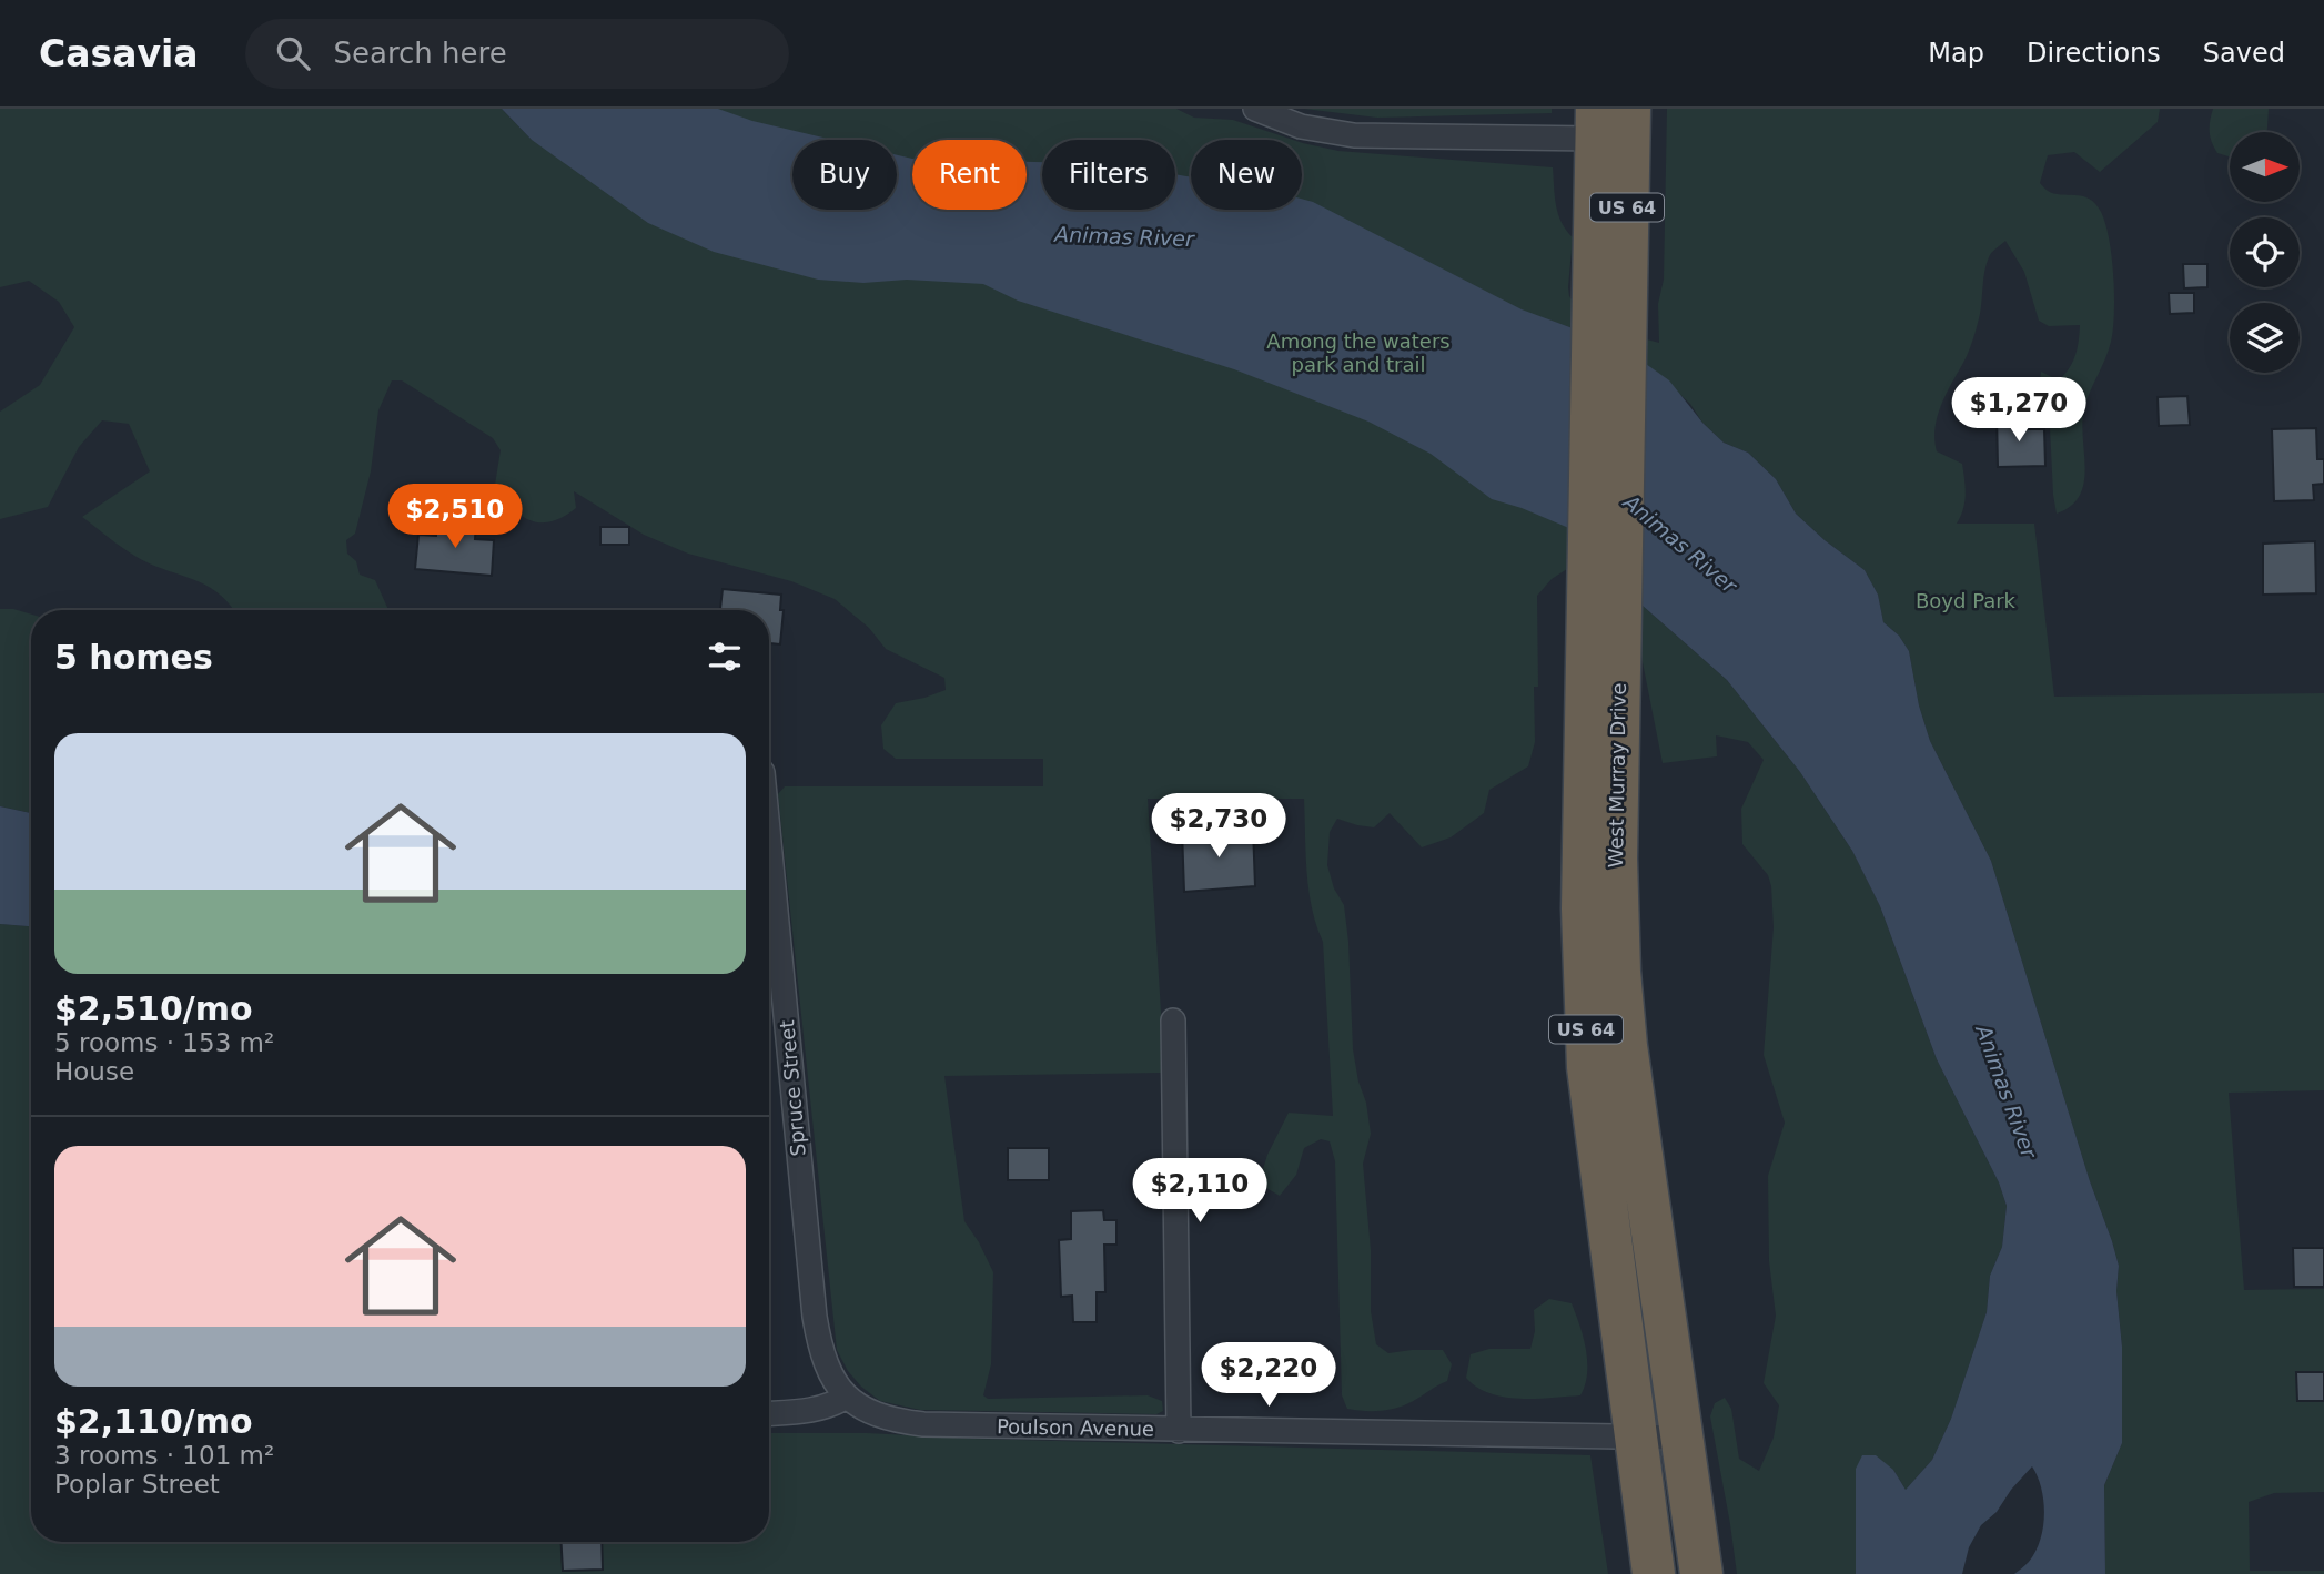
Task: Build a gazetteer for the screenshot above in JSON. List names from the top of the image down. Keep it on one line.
{"streets":{"highway":["US 64","West Murray Drive"],"street":["Spruce Street","Poulson Avenue"]},"crossings":[["US 64","West Murray Drive"],["US 64","Poulson Avenue"],["West Murray Drive","Poulson Avenue"],["Spruce Street","Poulson Avenue"]],"water":["Animas River"],"parks":["Among the waters park and trail","Boyd Park"],"north":"right","page":{"header":"Casavia","search":"Search here","nav":["Map","Directions","Saved"],"chip":["Buy","Rent","Filters","New"],"price":["$1,270","$2,510","$2,730","$2,110","$2,220"],"heading":"5 homes","list":[{"name":"$2,510/mo","note":"5 rooms · 153 m² · House"},{"name":"$2,110/mo","note":"3 rooms · 101 m² · Poplar Street"}]}}
